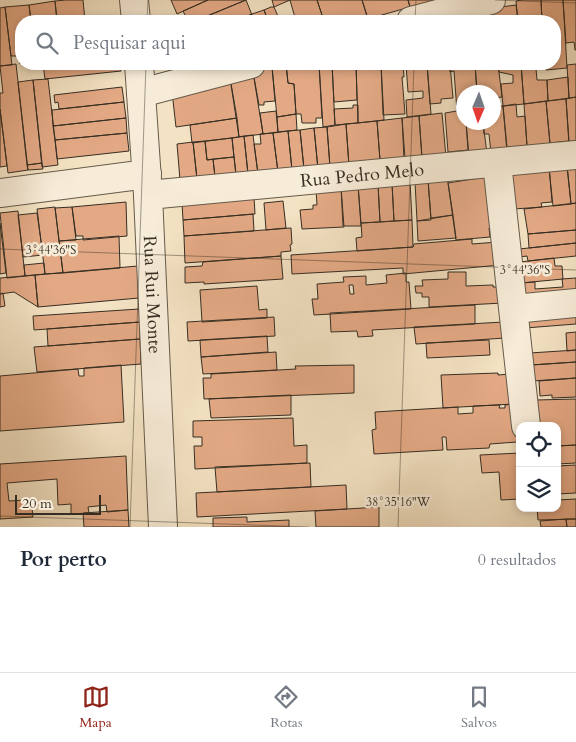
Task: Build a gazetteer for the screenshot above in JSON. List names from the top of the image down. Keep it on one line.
{"streets":{"street":["Rua Pedro Melo","Rua Rui Monte"]},"crossings":[["Rua Pedro Melo","Rua Rui Monte"]],"scale_bar":"20 m","north":"bottom","page":{"search":"Pesquisar aqui","scale":"20 m","heading":["Por perto","0 resultados"],"nav":["Mapa","Rotas","Salvos"]},"coordinates":["3°44'36\"S","38°35'16\"W"]}
